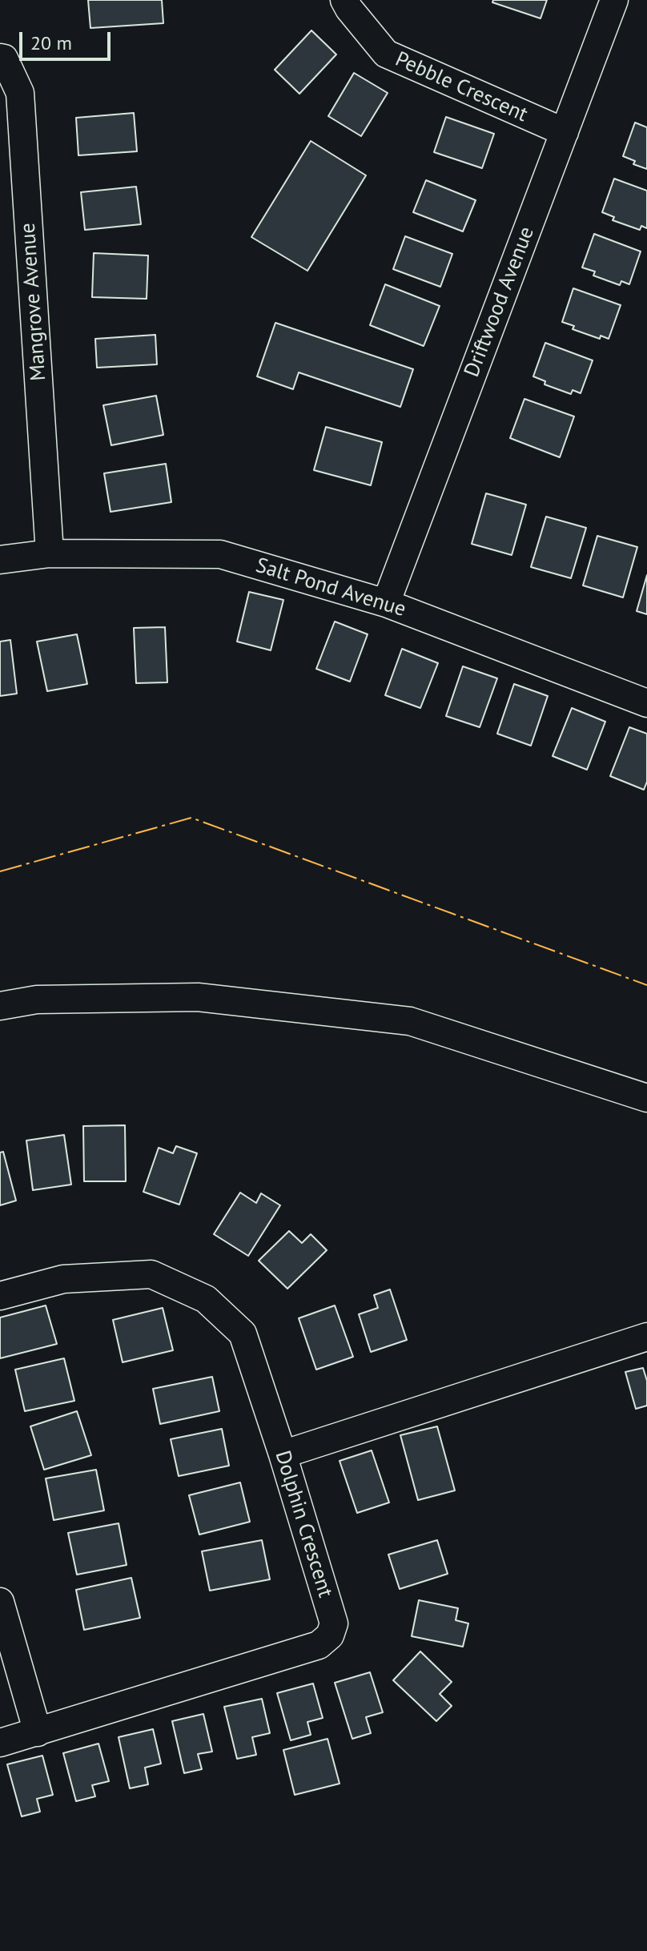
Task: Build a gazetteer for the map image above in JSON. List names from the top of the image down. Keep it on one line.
{"streets":{"street":["Pebble Crescent","Mangrove Avenue","Driftwood Avenue","Salt Pond Avenue","Dolphin Crescent"]},"crossings":[["Pebble Crescent","Driftwood Avenue"],["Mangrove Avenue","Salt Pond Avenue"],["Driftwood Avenue","Salt Pond Avenue"]],"scale_bar":"20 m"}
